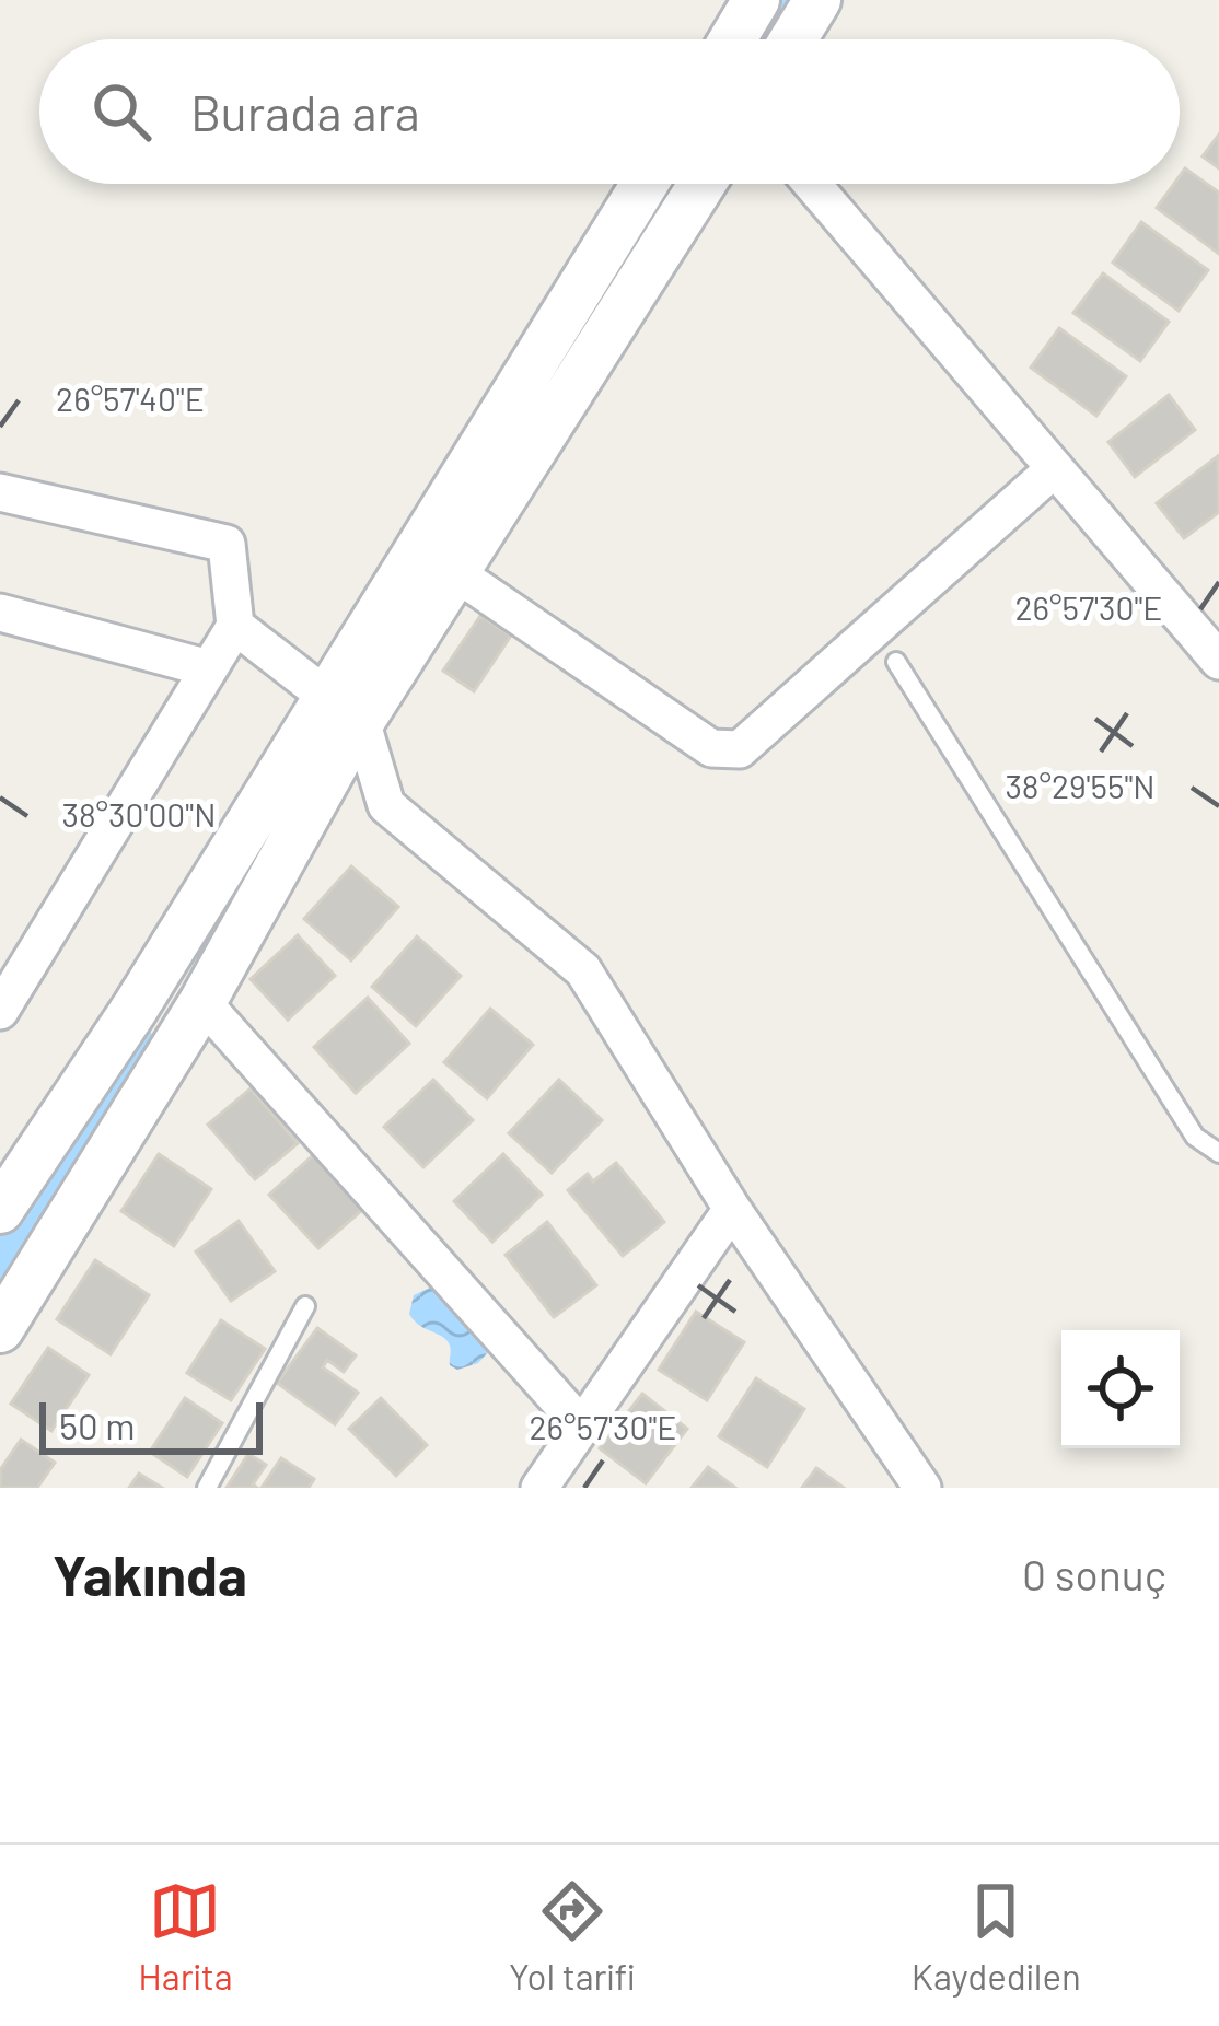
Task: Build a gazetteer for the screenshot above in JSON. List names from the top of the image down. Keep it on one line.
{"scale_bar":"50 m","page":{"search":"Burada ara","scale":"50 m","heading":["Yakında","0 sonuç"],"nav":["Harita","Yol tarifi","Kaydedilen"]},"coordinates":["26°57'40\"E","26°57'30\"E","38°29'55\"N","38°30'00\"N"]}
